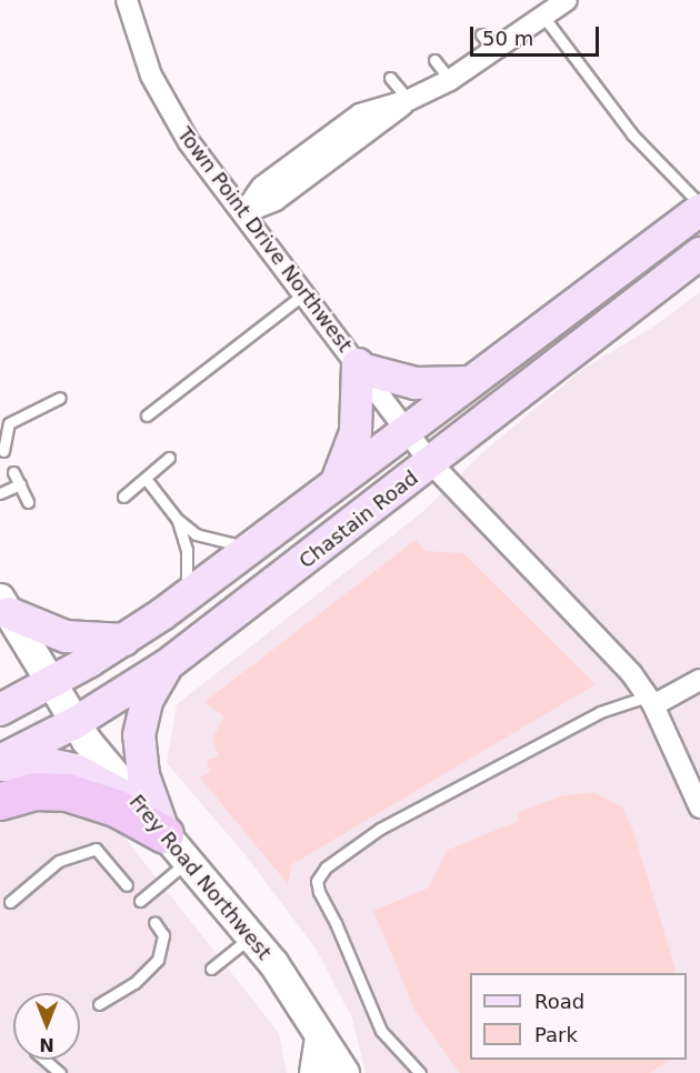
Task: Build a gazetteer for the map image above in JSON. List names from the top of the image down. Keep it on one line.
{"streets":{"main road":["Chastain Road","Frey Road Northwest"],"street":["Town Point Drive Northwest"]},"crossings":[["Town Point Drive Northwest","Chastain Road"],["Chastain Road","Frey Road Northwest"]],"legend":["Road","Park"],"scale_bar":"50 m","north":"bottom"}
